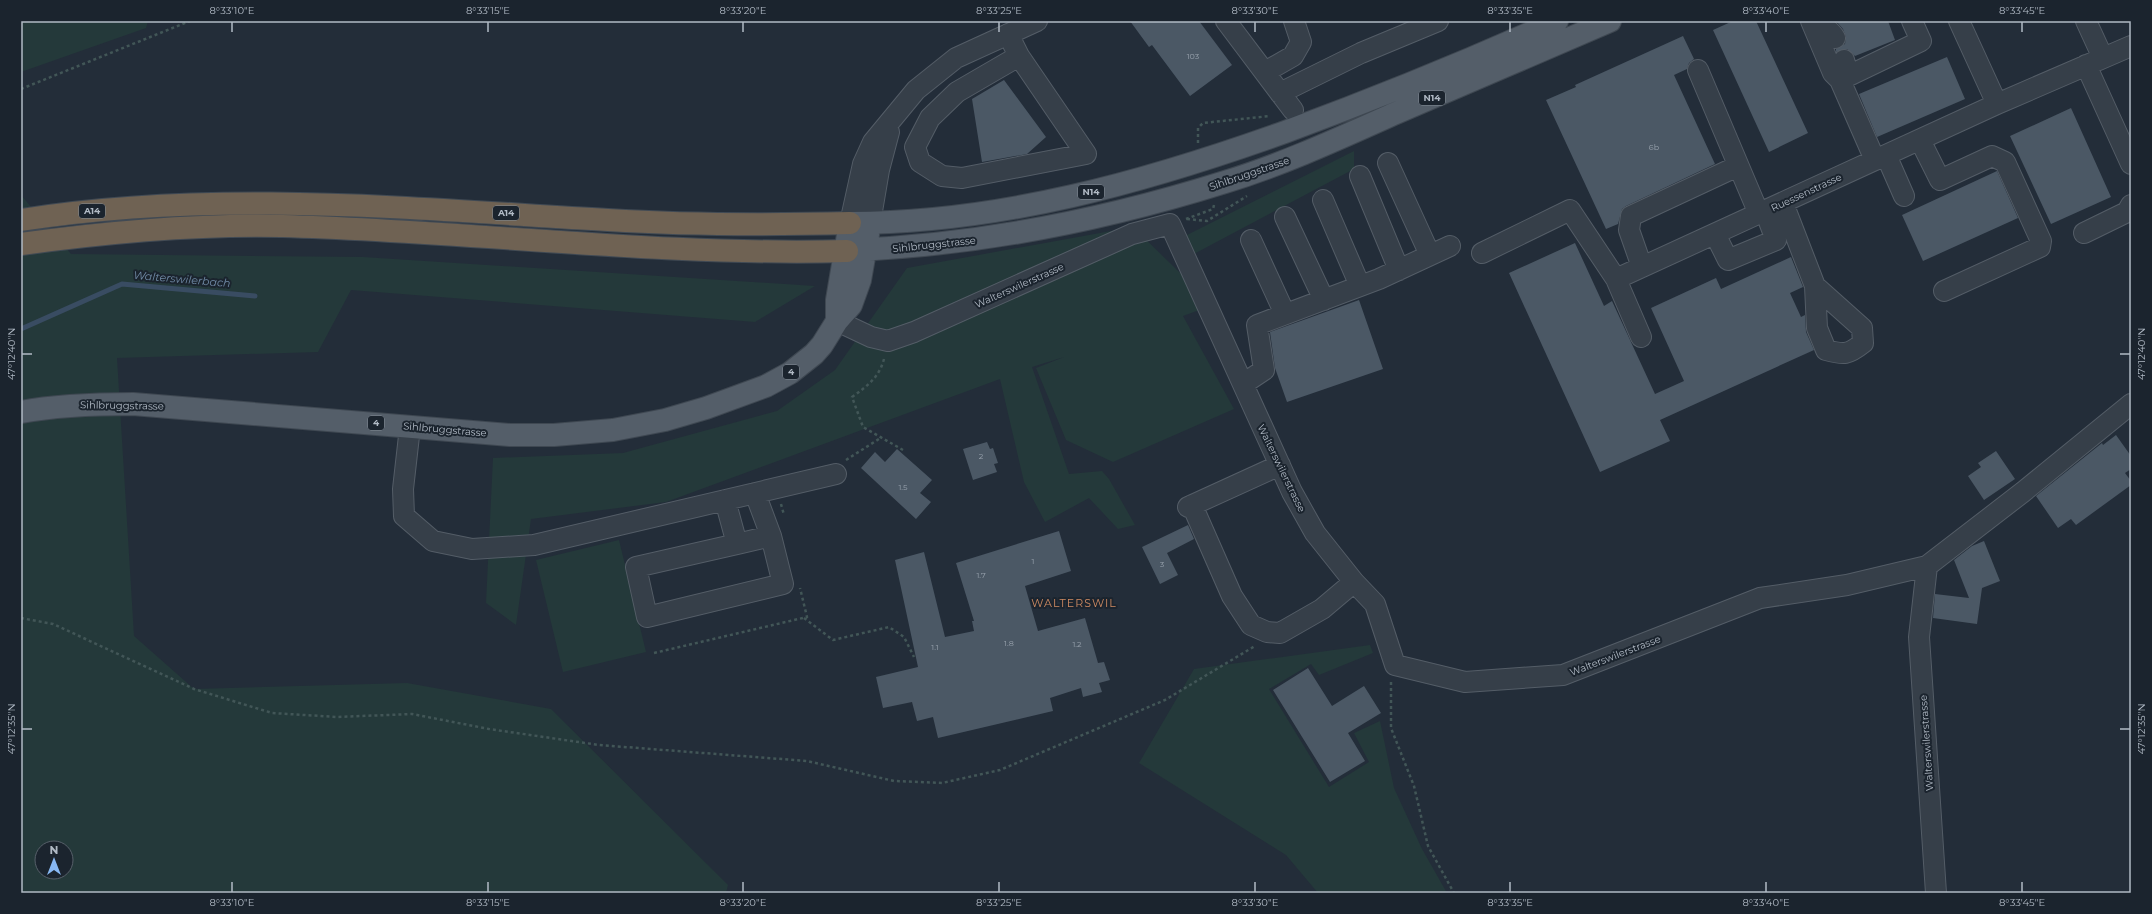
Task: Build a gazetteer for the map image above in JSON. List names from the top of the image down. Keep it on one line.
{"streets":{"highway":["A14"],"main road":["N14","Sihlbruggstrasse","4"],"street":["Ruessenstrasse","Walterswilerstrasse"]},"crossings":[["N14","A14"]],"districts":["WALTERSWIL"],"water":["Walterswilerbach"],"house_numbers":["103","6b","2","1.5","1","3","1.7","1.8","1.2","1.1"],"north":"top","coordinates":["8°33'10\"E","8°33'15\"E","8°33'20\"E","8°33'25\"E","8°33'30\"E","8°33'35\"E","8°33'40\"E","8°33'45\"E","47°12'40\"N","47°12'35\"N"]}
